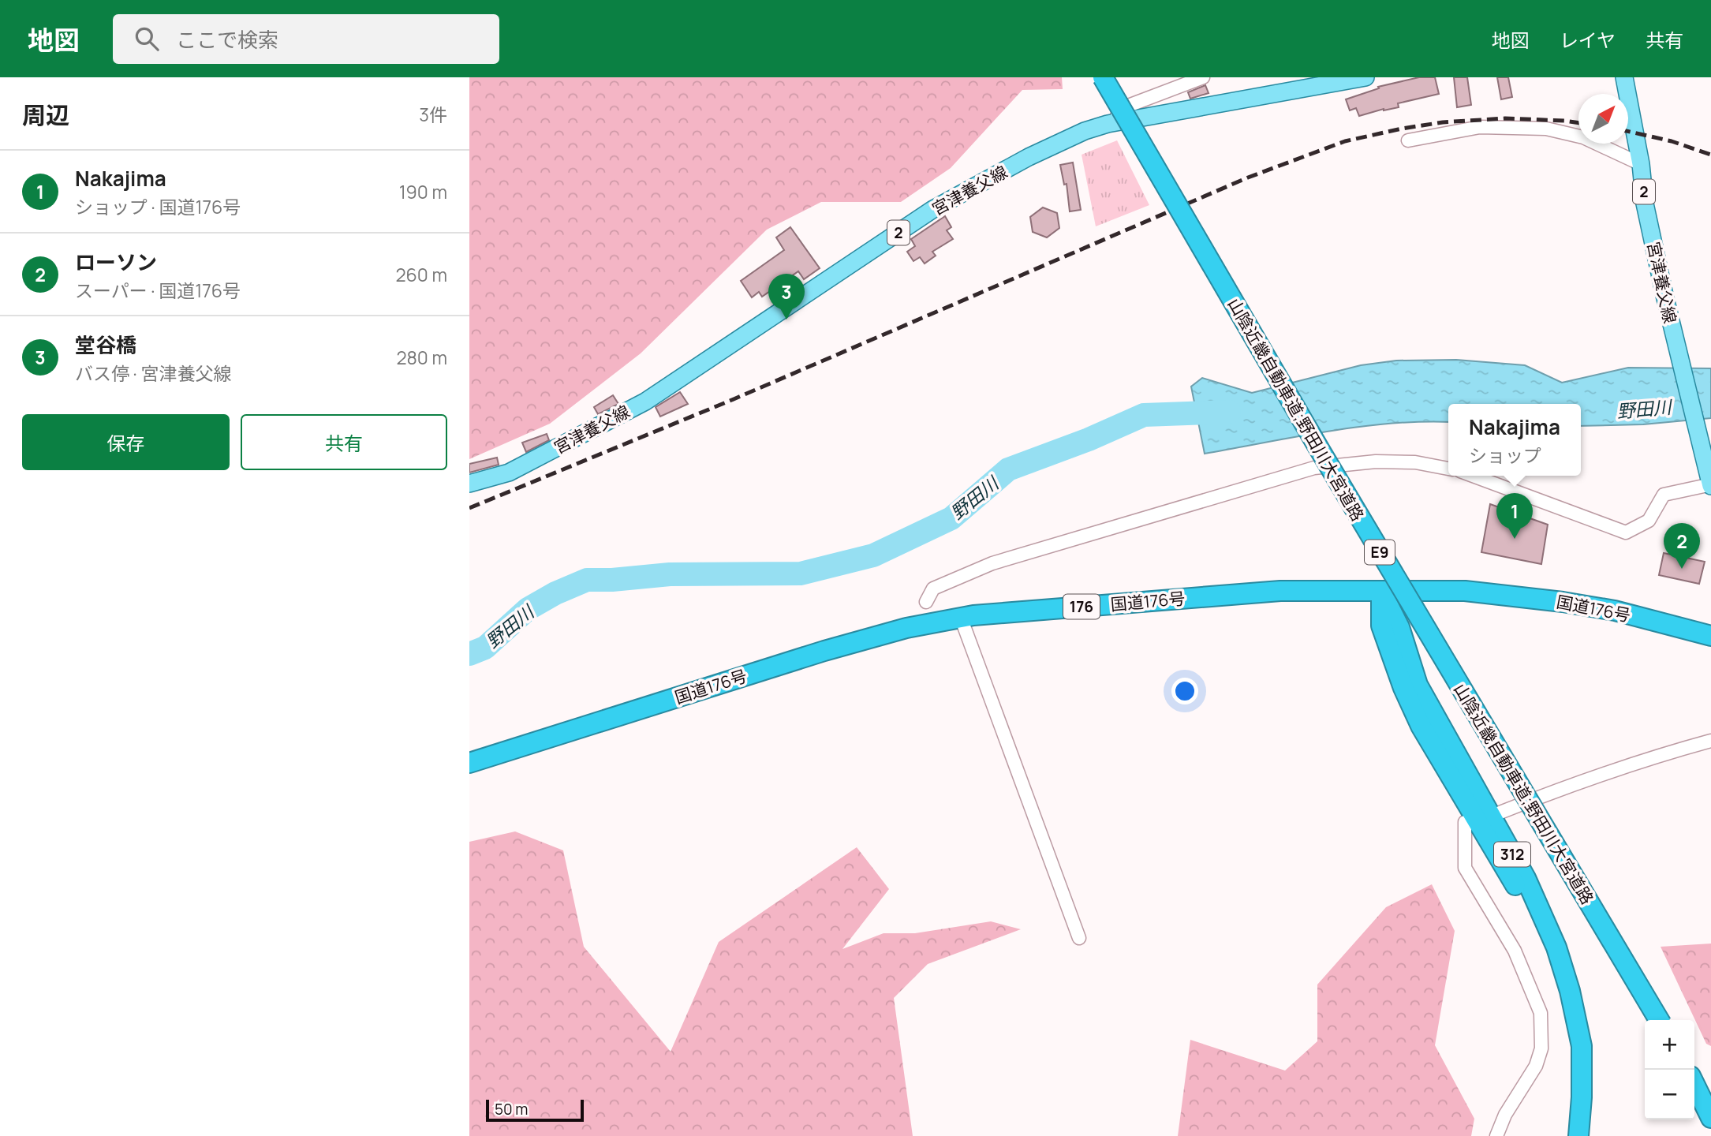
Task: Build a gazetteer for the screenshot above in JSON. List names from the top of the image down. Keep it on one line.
{"streets":{"highway":["山陰近畿自動車道;野田川大宮道路","E9","国道176号","176","312"],"main road":["宮津養父線","2"]},"crossings":[["国道176号","312"]],"water":["野田川"],"scale_bar":"50 m","north":"top right","page":{"header":"地図","search":"ここで検索","nav":["地図","レイヤ","共有"],"heading":["周辺","3件"],"list":[{"mark":"1","name":"Nakajima","note":"ショップ · 国道176号","value":"190 m"},{"mark":"2","name":"ローソン","note":"スーパー · 国道176号","value":"260 m"},{"mark":"3","name":"堂谷橋","note":"バス停 · 宮津養父線","value":"280 m"}],"pins":["3","1","2"],"buttons":["保存","共有"],"popup":["Nakajima","ショップ"],"map_buttons":["+","−"],"scale":"50 m"}}
